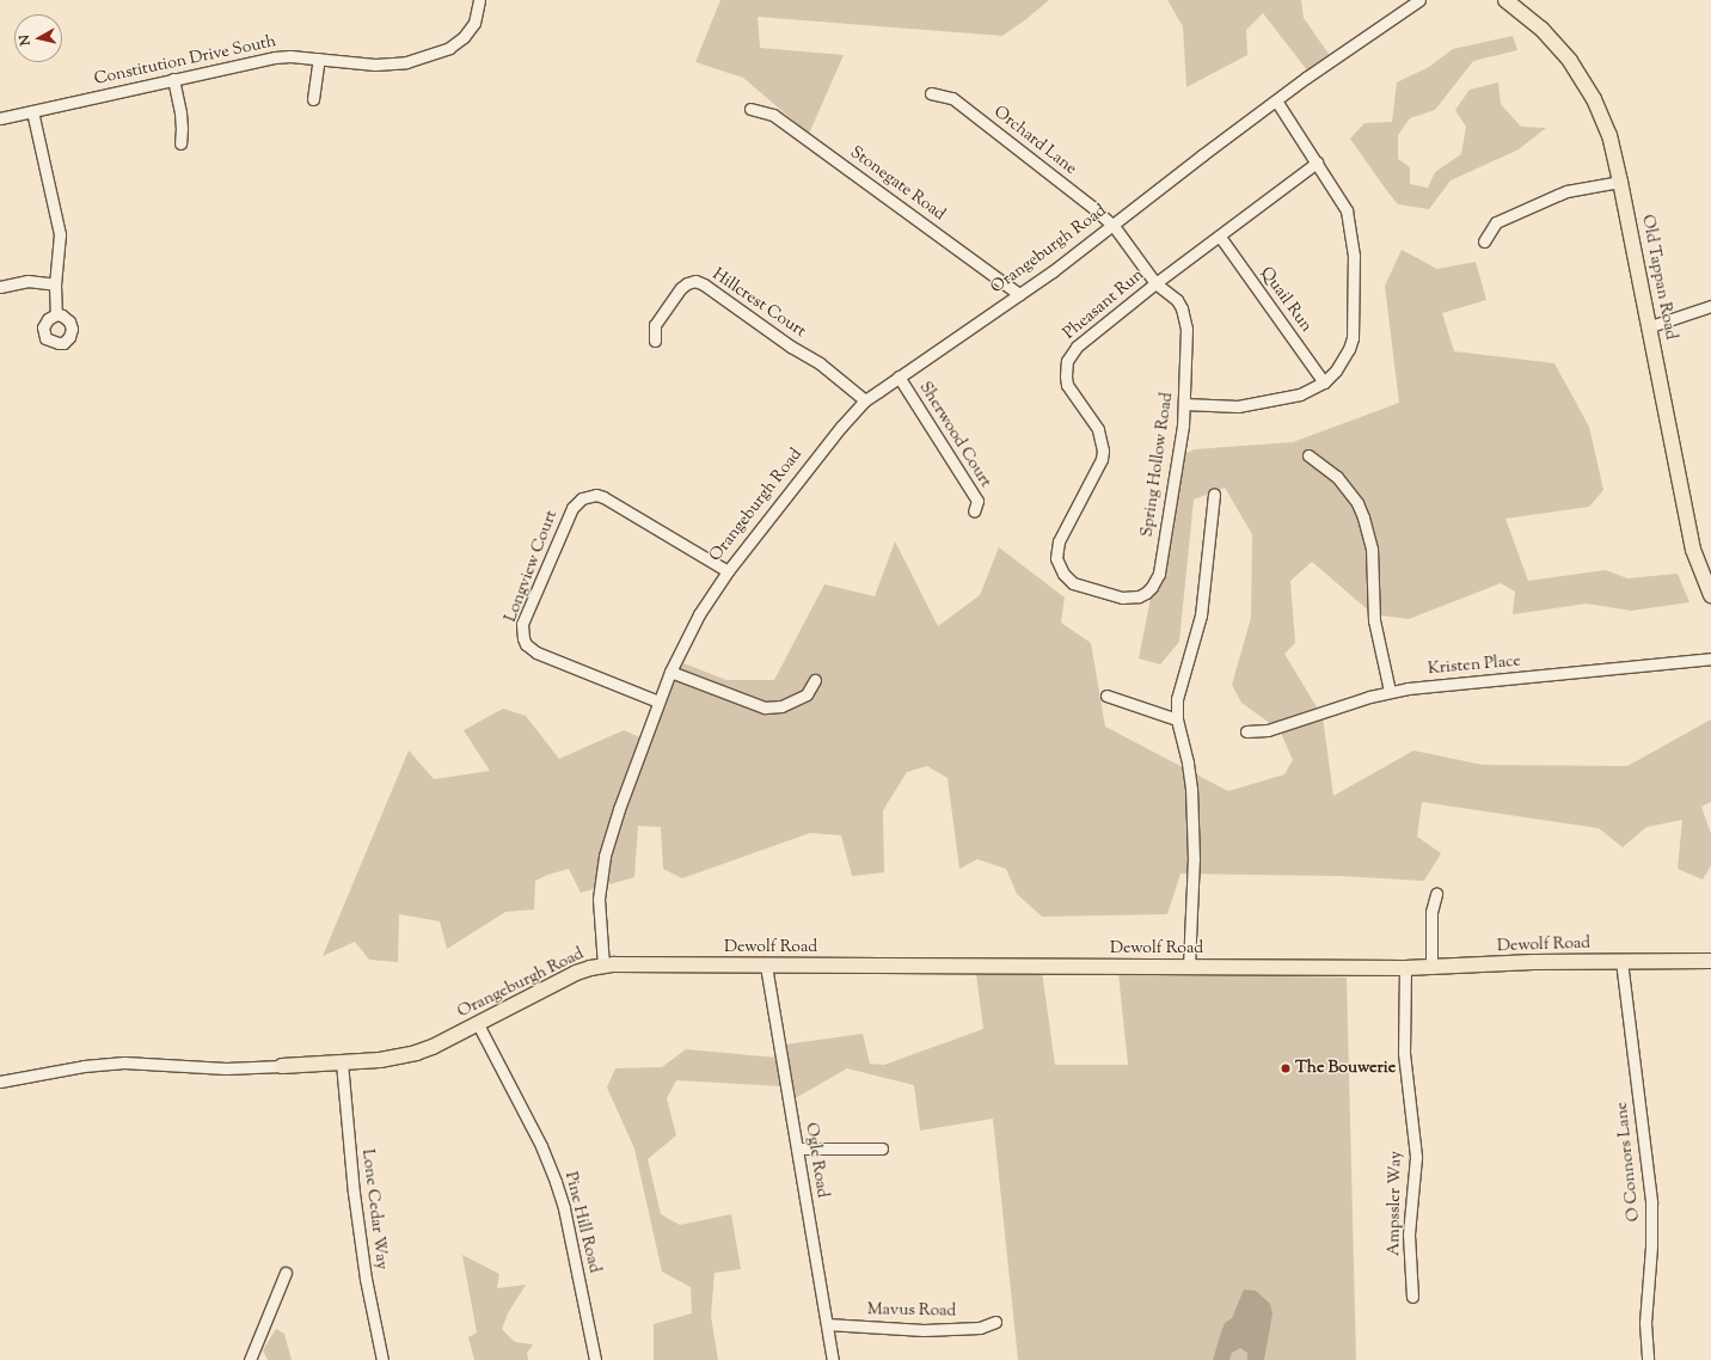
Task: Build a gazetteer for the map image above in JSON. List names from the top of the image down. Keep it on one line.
{"streets":{"main road":["Orangeburgh Road","Old Tappan Road","Dewolf Road"],"street":["Constitution Drive South","Orchard Lane","Stonegate Road","Quail Run","Hillcrest Court","Pheasant Run","Sherwood Court","Spring Hollow Road","Longview Court","Kristen Place","Ogle Road","O Connors Lane","Ampssler Way","Lone Cedar Way","Pine Hill Road","Mavus Road"]},"crossings":[["Orchard Lane","Orangeburgh Road"],["Orchard Lane","Spring Hollow Road"],["Stonegate Road","Orangeburgh Road"],["Orangeburgh Road","Hillcrest Court"],["Orangeburgh Road","Sherwood Court"],["Orangeburgh Road","Spring Hollow Road"],["Orangeburgh Road","Longview Court"],["Orangeburgh Road","Dewolf Road"],["Orangeburgh Road","Lone Cedar Way"],["Orangeburgh Road","Pine Hill Road"],["Quail Run","Pheasant Run"],["Pheasant Run","Spring Hollow Road"],["Dewolf Road","Ogle Road"],["Dewolf Road","O Connors Lane"],["Dewolf Road","Ampssler Way"],["Ogle Road","Mavus Road"]],"places":["The Bouwerie"],"north":"left"}
